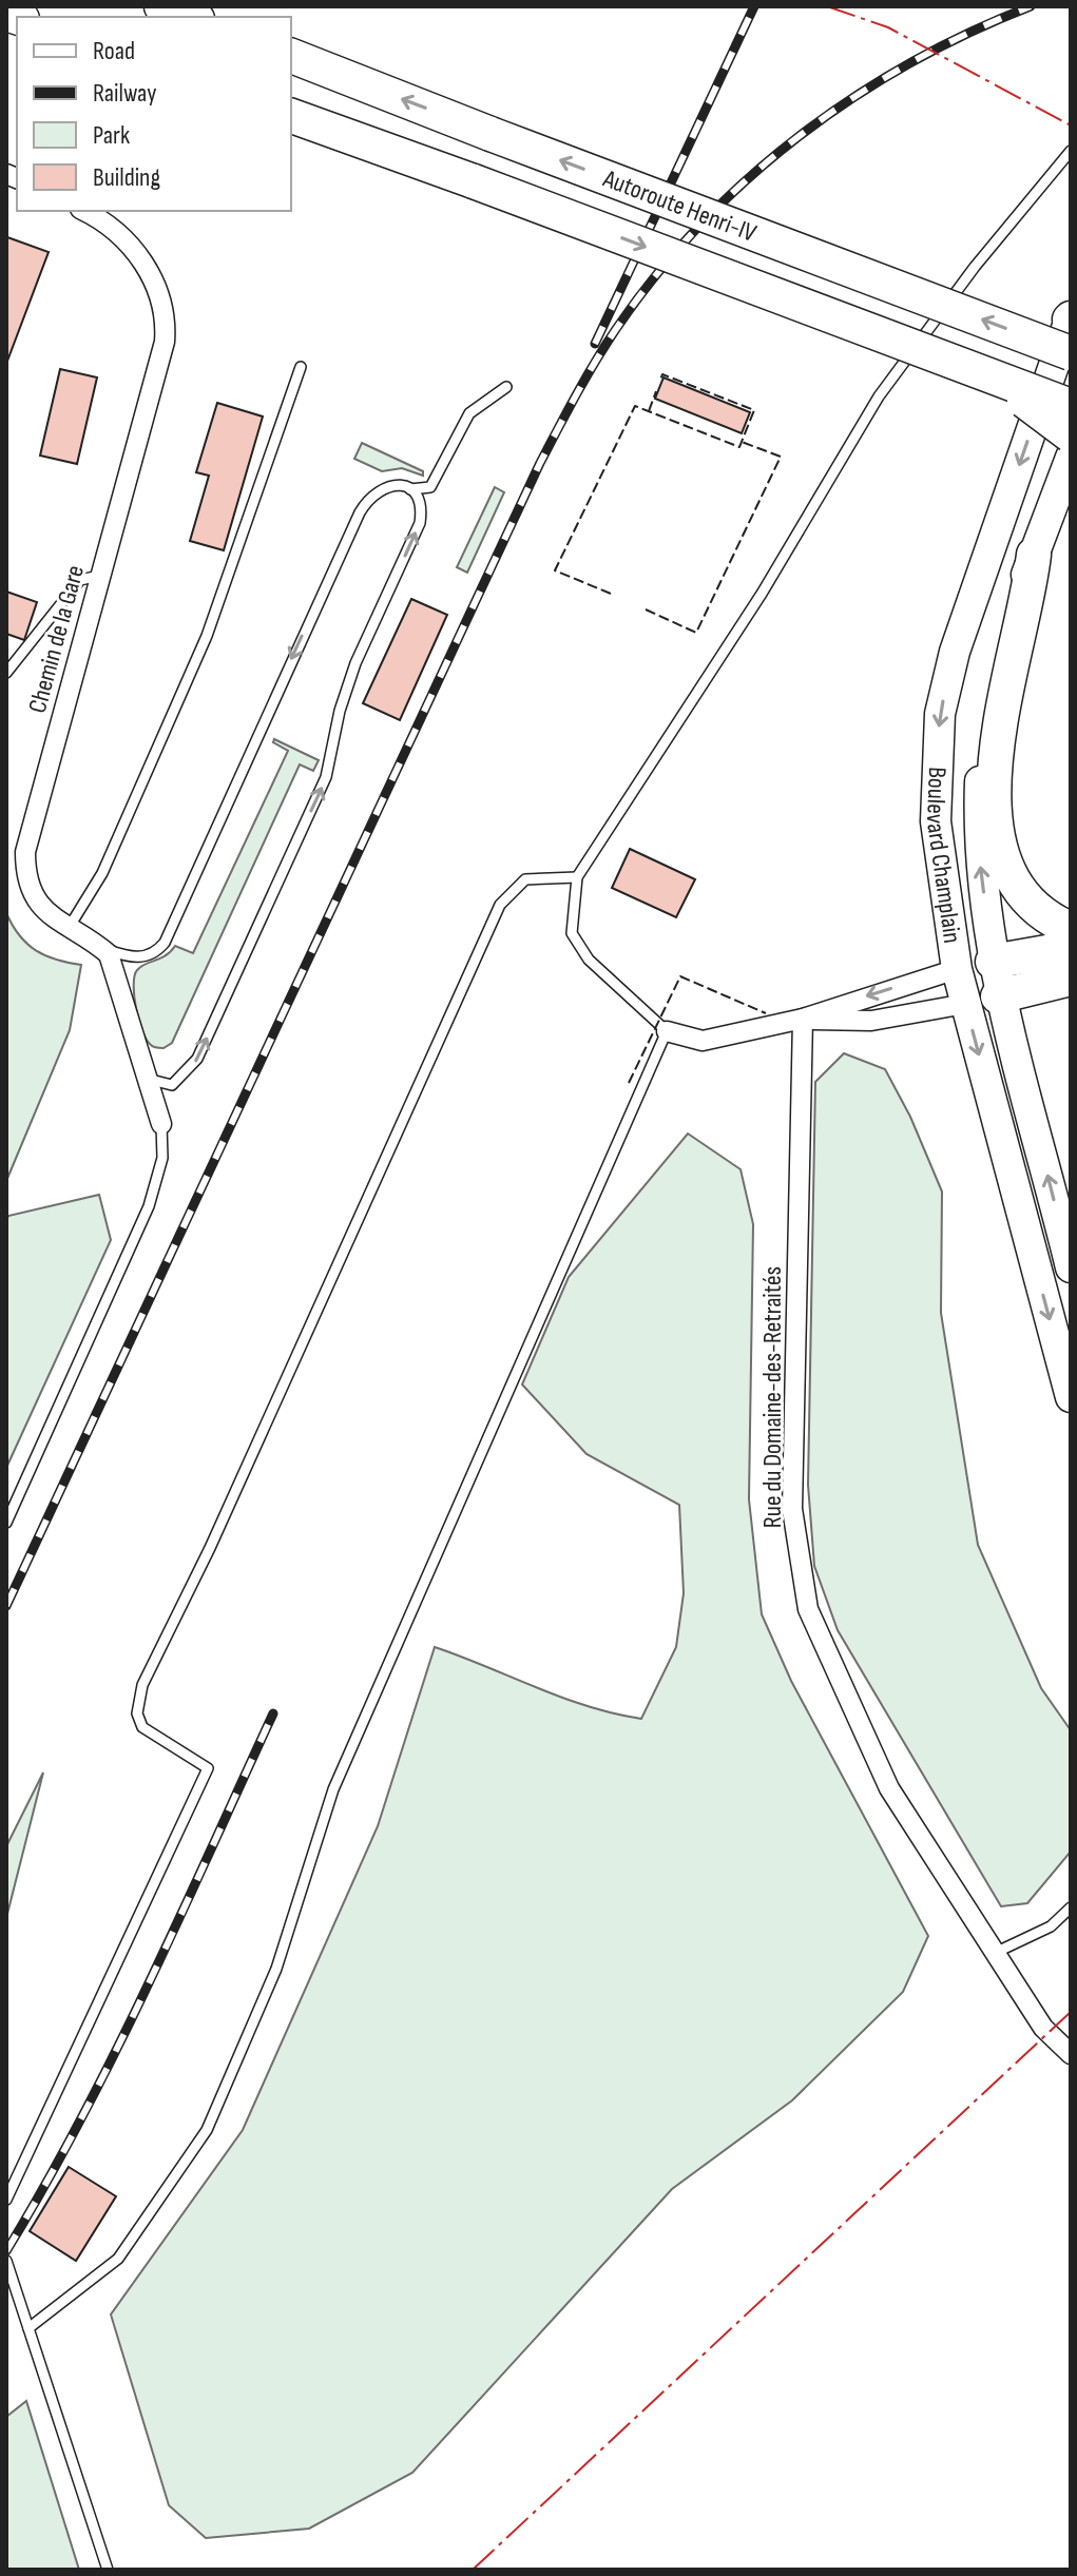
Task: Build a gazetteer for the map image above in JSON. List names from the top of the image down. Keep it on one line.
{"streets":{"highway":["Autoroute Henri-IV"],"main road":["Boulevard Champlain"],"street":["Chemin de la Gare","Rue du Domaine-des-Retraités"]},"legend":["Road","Railway","Park","Building"]}
